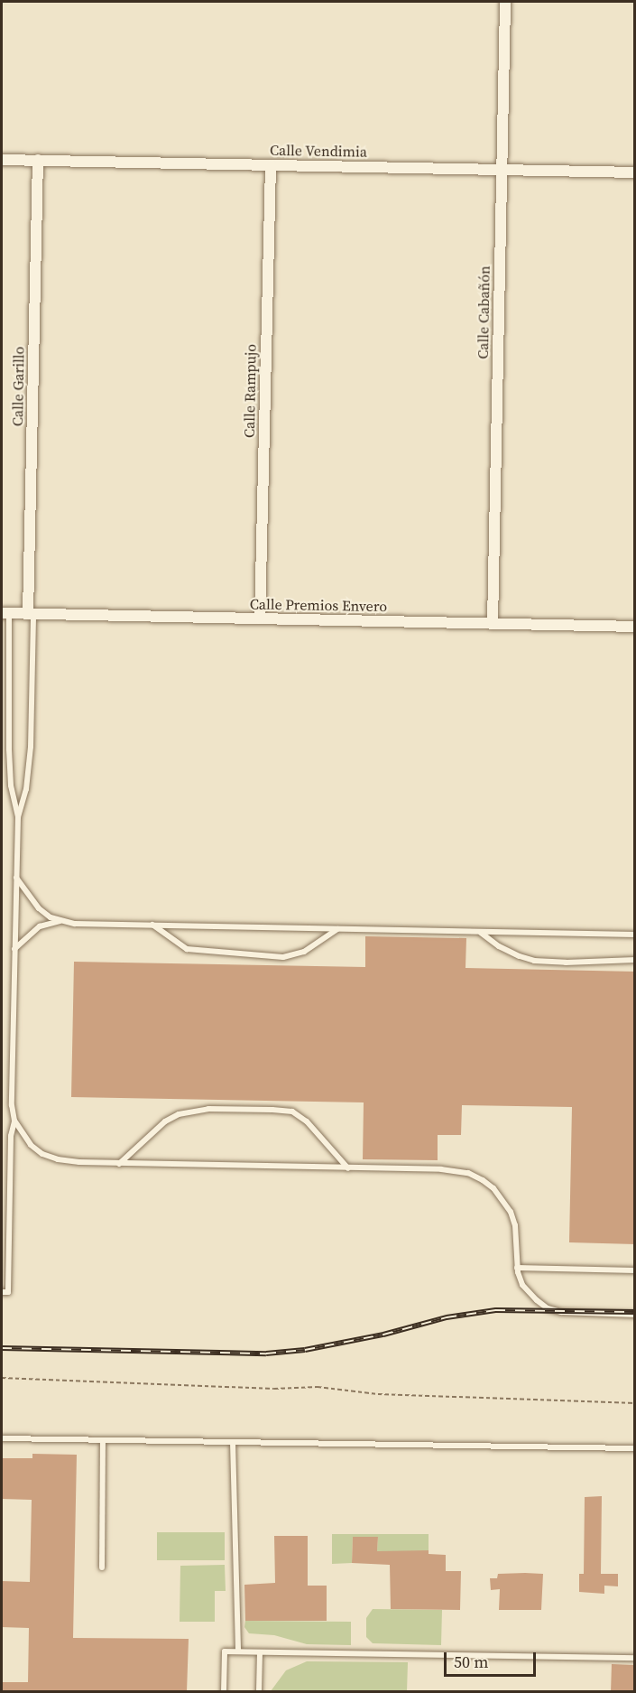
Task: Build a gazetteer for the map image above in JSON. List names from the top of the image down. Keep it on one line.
{"streets":{"street":["Calle Vendimia","Calle Cabañón","Calle Garillo","Calle Rampujo","Calle Premios Envero"]},"crossings":[["Calle Vendimia","Calle Cabañón"],["Calle Vendimia","Calle Garillo"],["Calle Vendimia","Calle Rampujo"],["Calle Cabañón","Calle Premios Envero"],["Calle Garillo","Calle Premios Envero"],["Calle Rampujo","Calle Premios Envero"]],"scale_bar":"50 m"}
